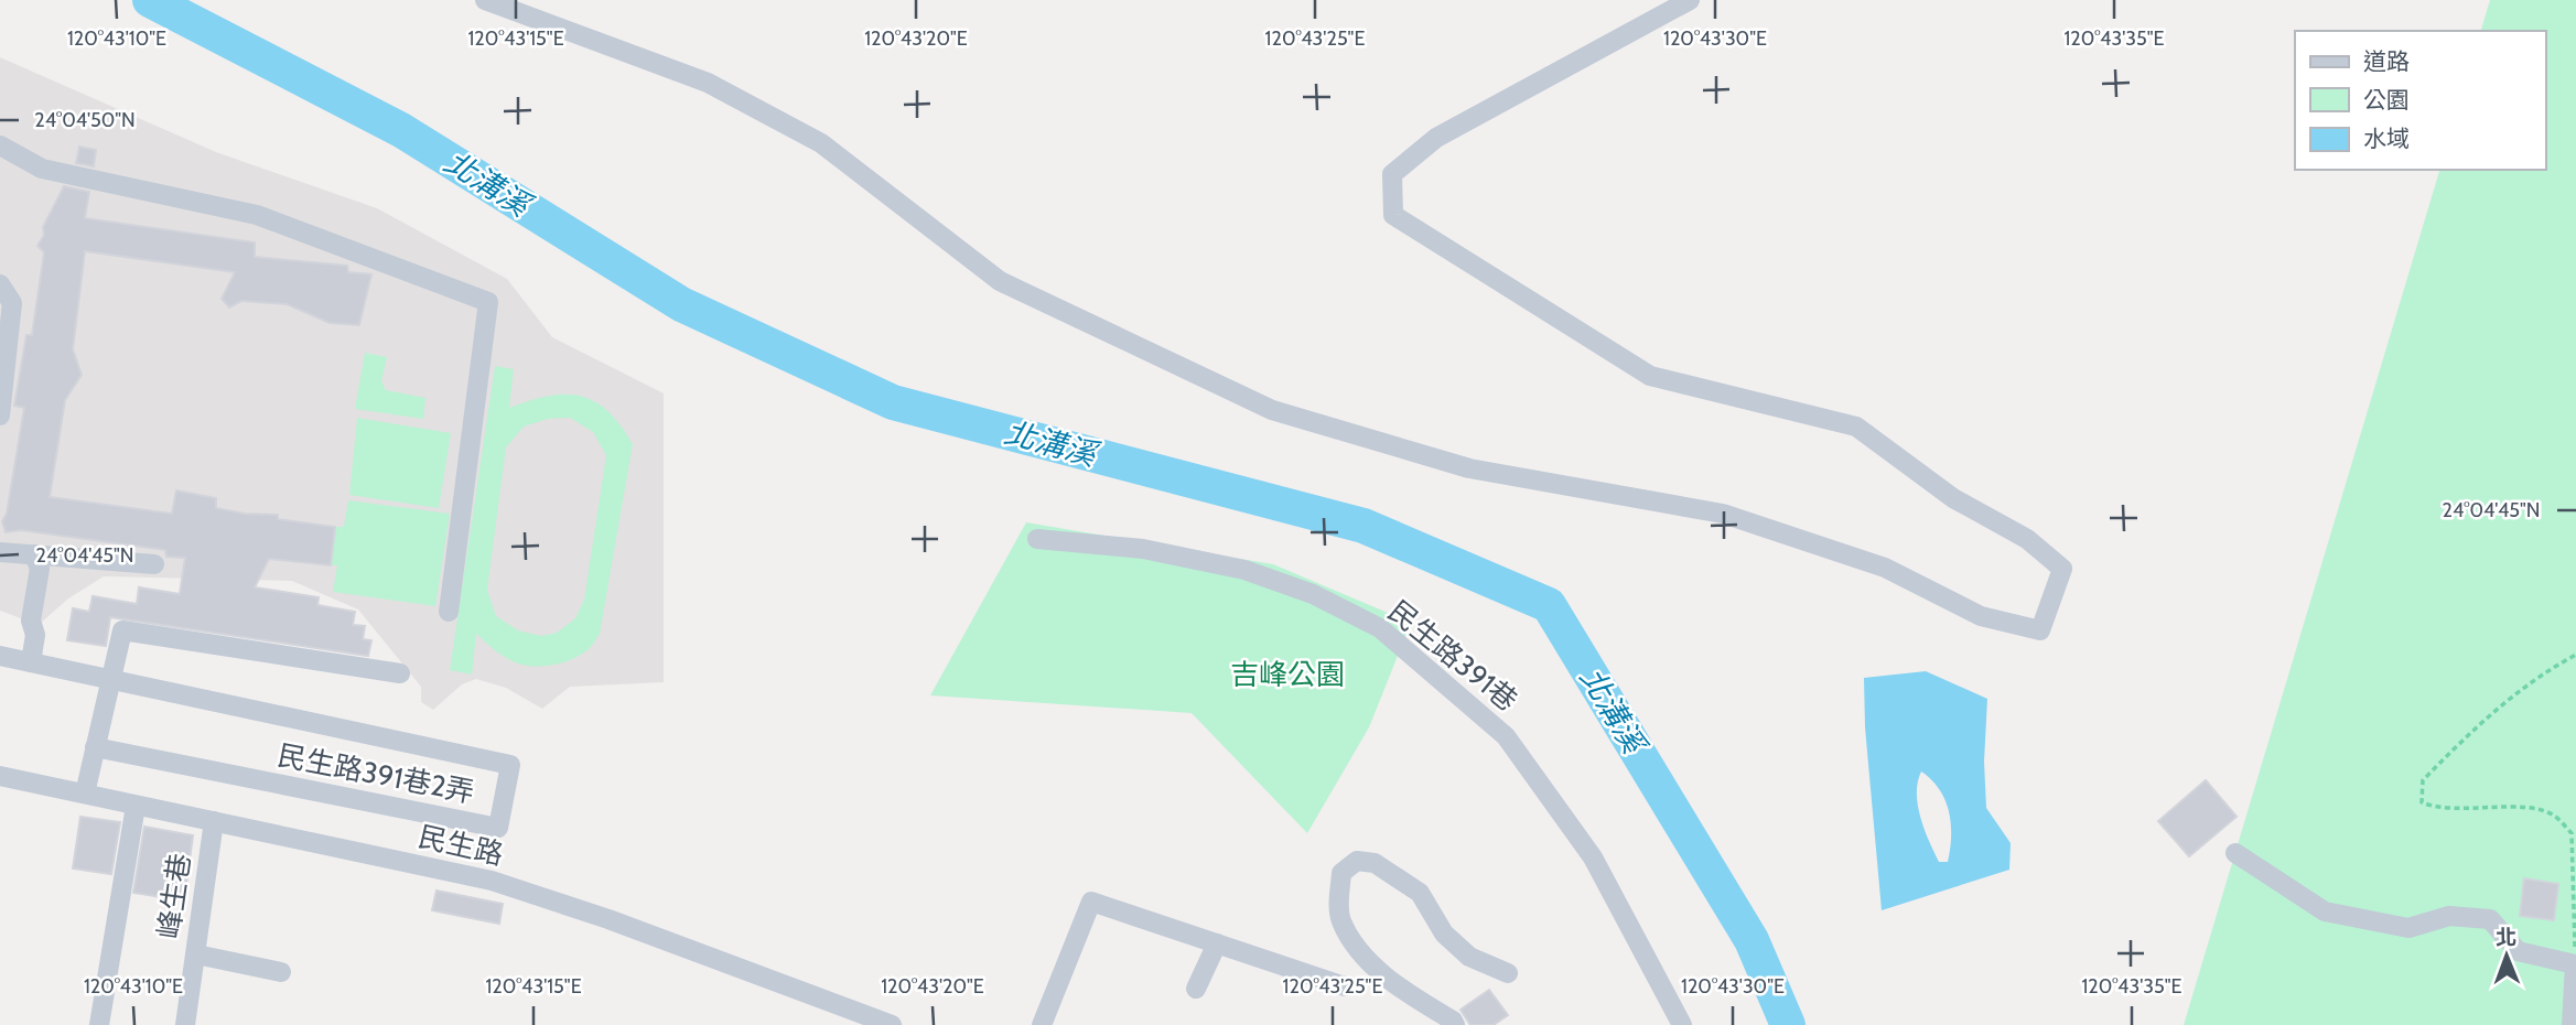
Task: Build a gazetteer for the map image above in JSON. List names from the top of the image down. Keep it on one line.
{"streets":{"street":["民生路391巷","民生路391巷2弄","民生路","峰生巷"]},"crossings":[["民生路","峰生巷"]],"water":["北溝溪"],"parks":["吉峰公園"],"legend":["道路","公園","水域"],"north":"top","coordinates":["120°43'10\"E","120°43'15\"E","120°43'20\"E","120°43'25\"E","120°43'30\"E","120°43'35\"E","24°04'50\"N","24°04'45\"N"]}
